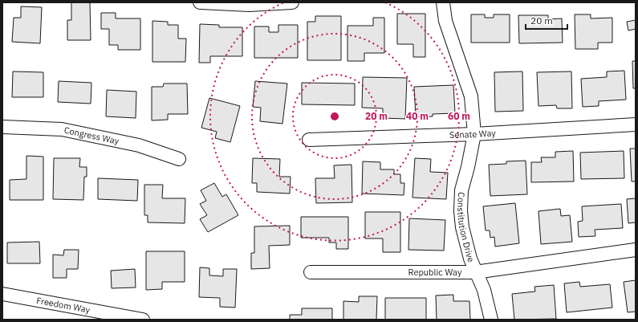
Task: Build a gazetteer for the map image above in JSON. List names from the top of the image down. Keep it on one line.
{"streets":{"street":["Senate Way","Congress Way","Constitution Drive","Republic Way","Freedom Way"]},"crossings":[["Senate Way","Constitution Drive"],["Constitution Drive","Republic Way"]],"scale_bar":"20 m","rings":["20 m","40 m","60 m"]}
